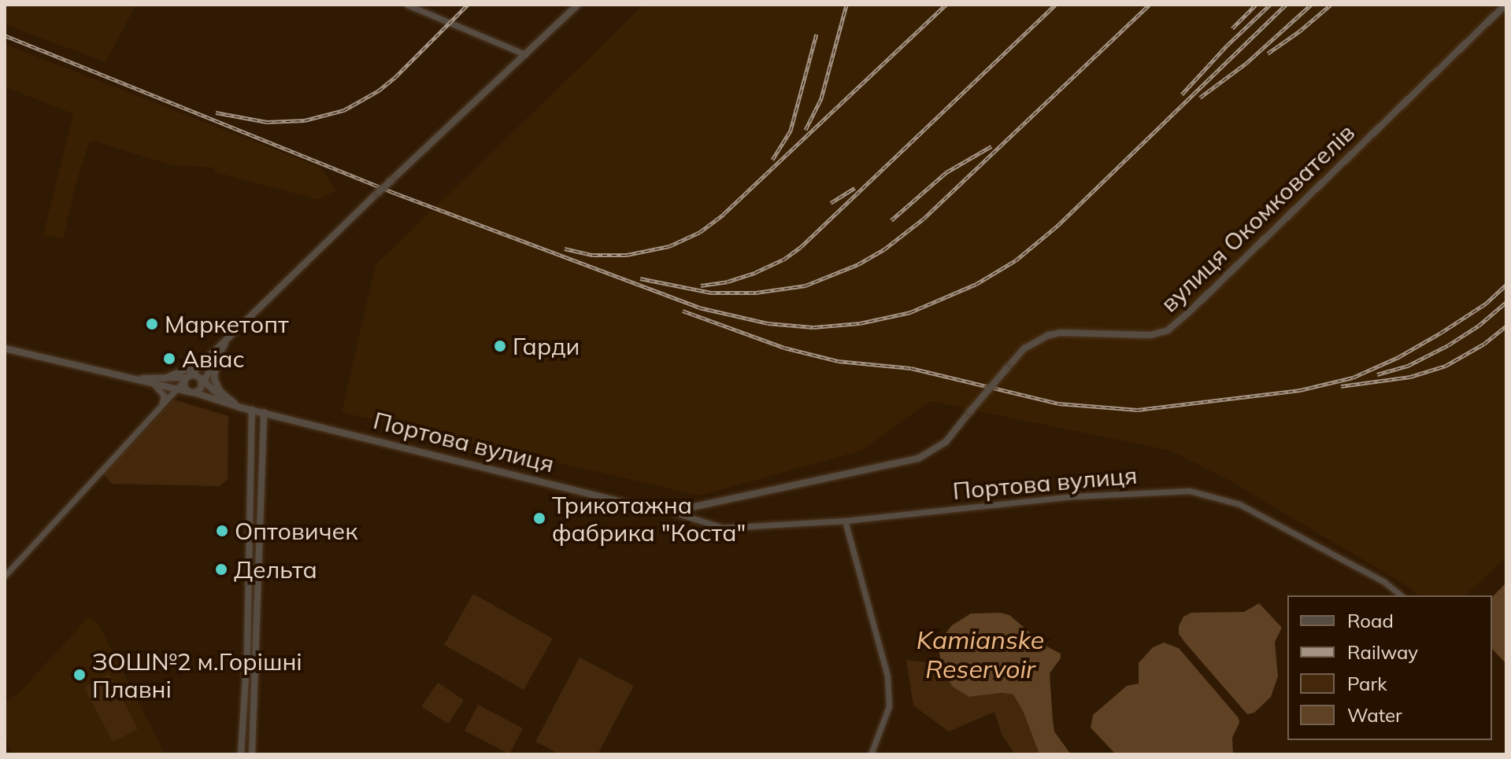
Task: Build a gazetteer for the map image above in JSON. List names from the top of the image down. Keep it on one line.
{"streets":{"street":["вулиця Окомкователів","Портова вулиця"]},"crossings":[["вулиця Окомкователів","Портова вулиця"]],"water":["Kamianske Reservoir"],"places":["Маркетопт","Гарди","Авіас","Трикотажна фабрика \"Коста\"","Оптовичек","Дельта","ЗОШ№2 м.Горішні Плавні"],"legend":["Road","Railway","Park","Water"]}
